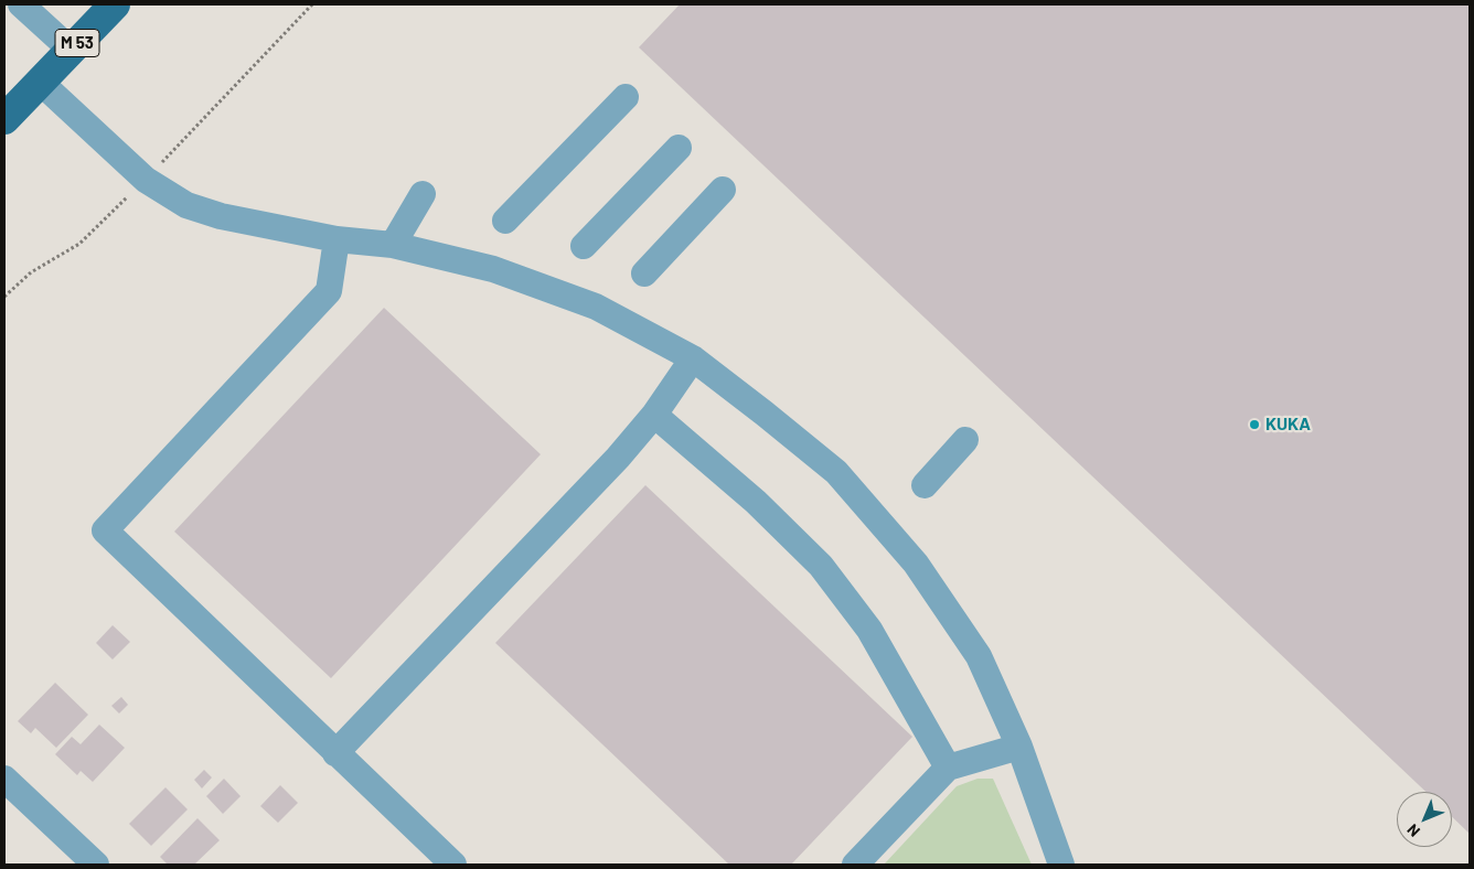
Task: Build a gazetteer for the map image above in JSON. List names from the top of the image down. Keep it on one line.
{"streets":{"main road":["M 53"]},"places":["KUKA"],"north":"bottom left"}
